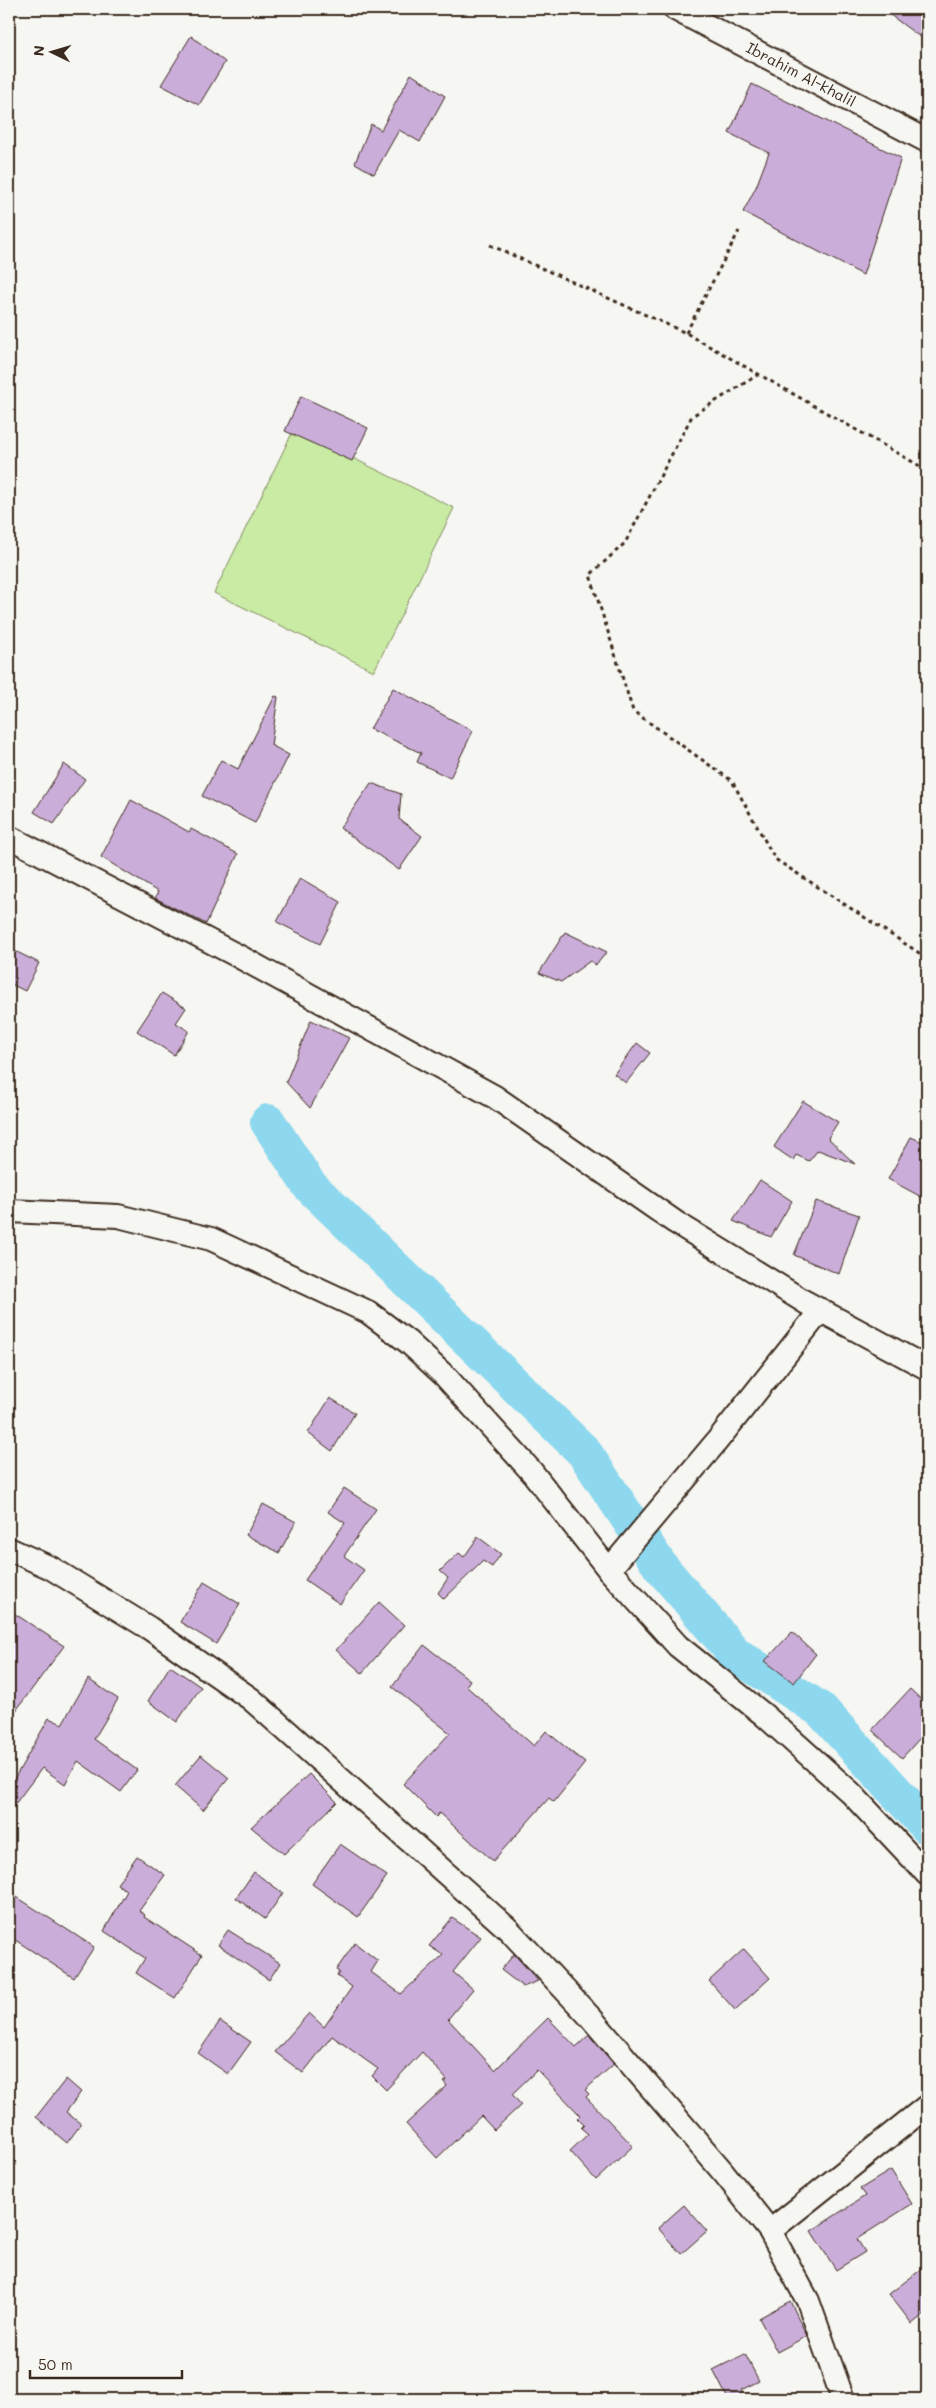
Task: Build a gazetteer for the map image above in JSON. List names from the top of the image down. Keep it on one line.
{"streets":{"street":["Ibrahim Al-khalil"]},"scale_bar":"50 m","north":"left"}
